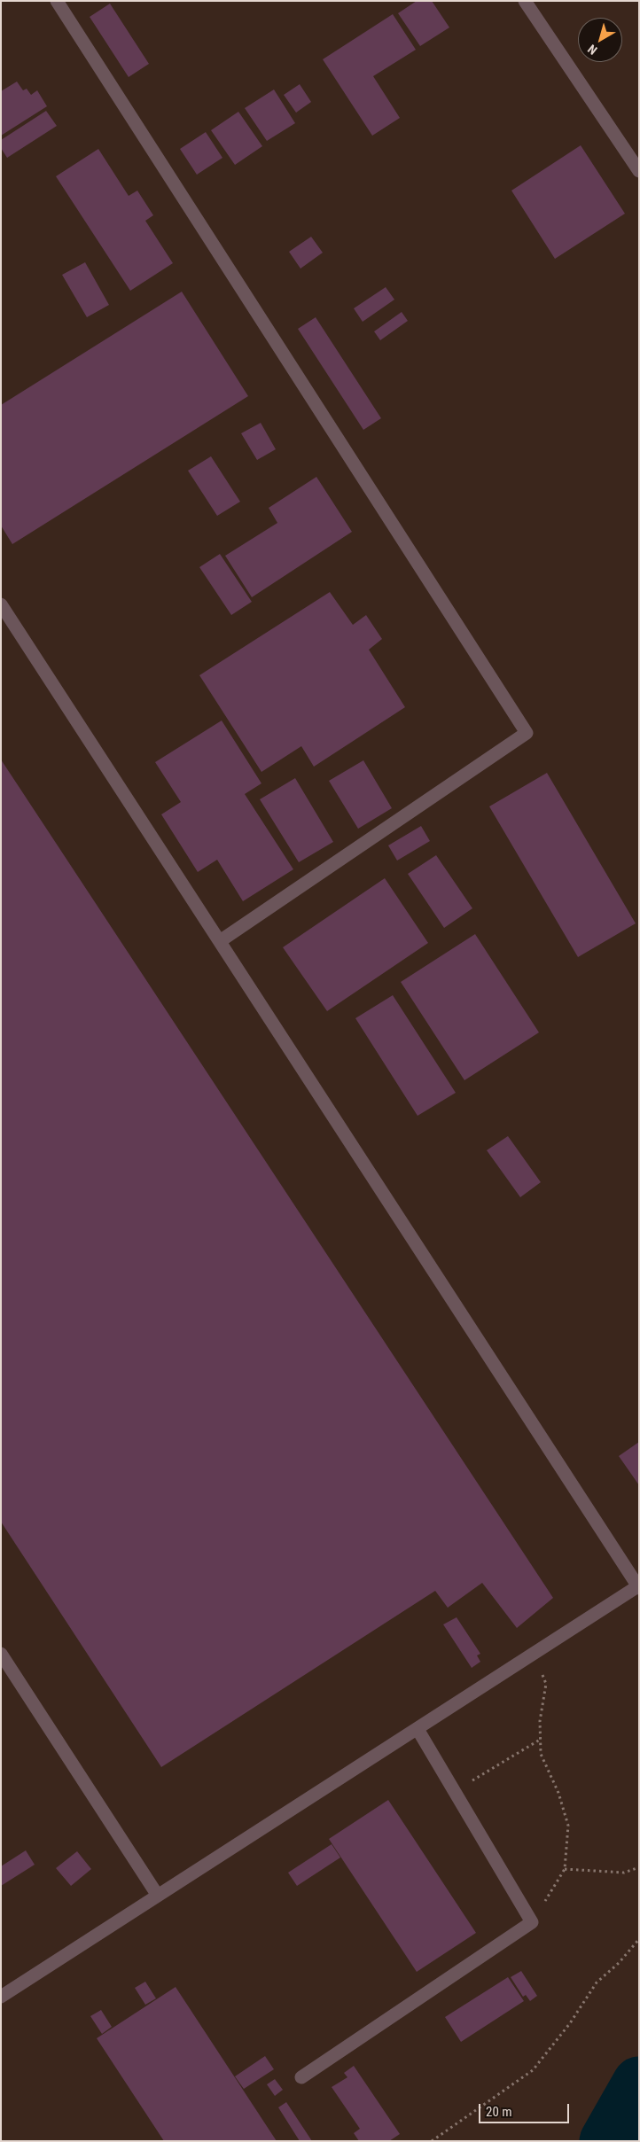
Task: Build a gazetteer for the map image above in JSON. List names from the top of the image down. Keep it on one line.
{"scale_bar":"20 m","north":"bottom left"}
